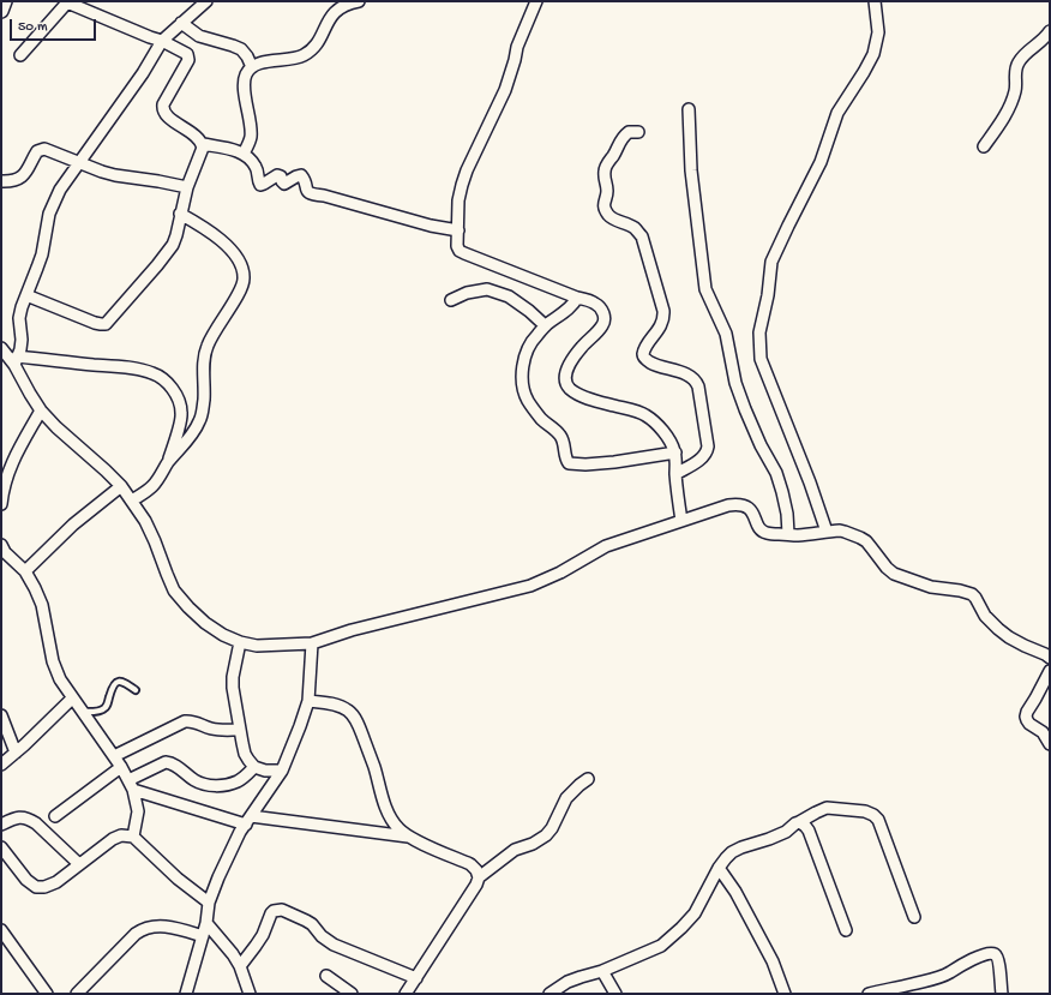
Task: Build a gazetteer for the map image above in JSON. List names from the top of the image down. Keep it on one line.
{"scale_bar":"50 m"}
